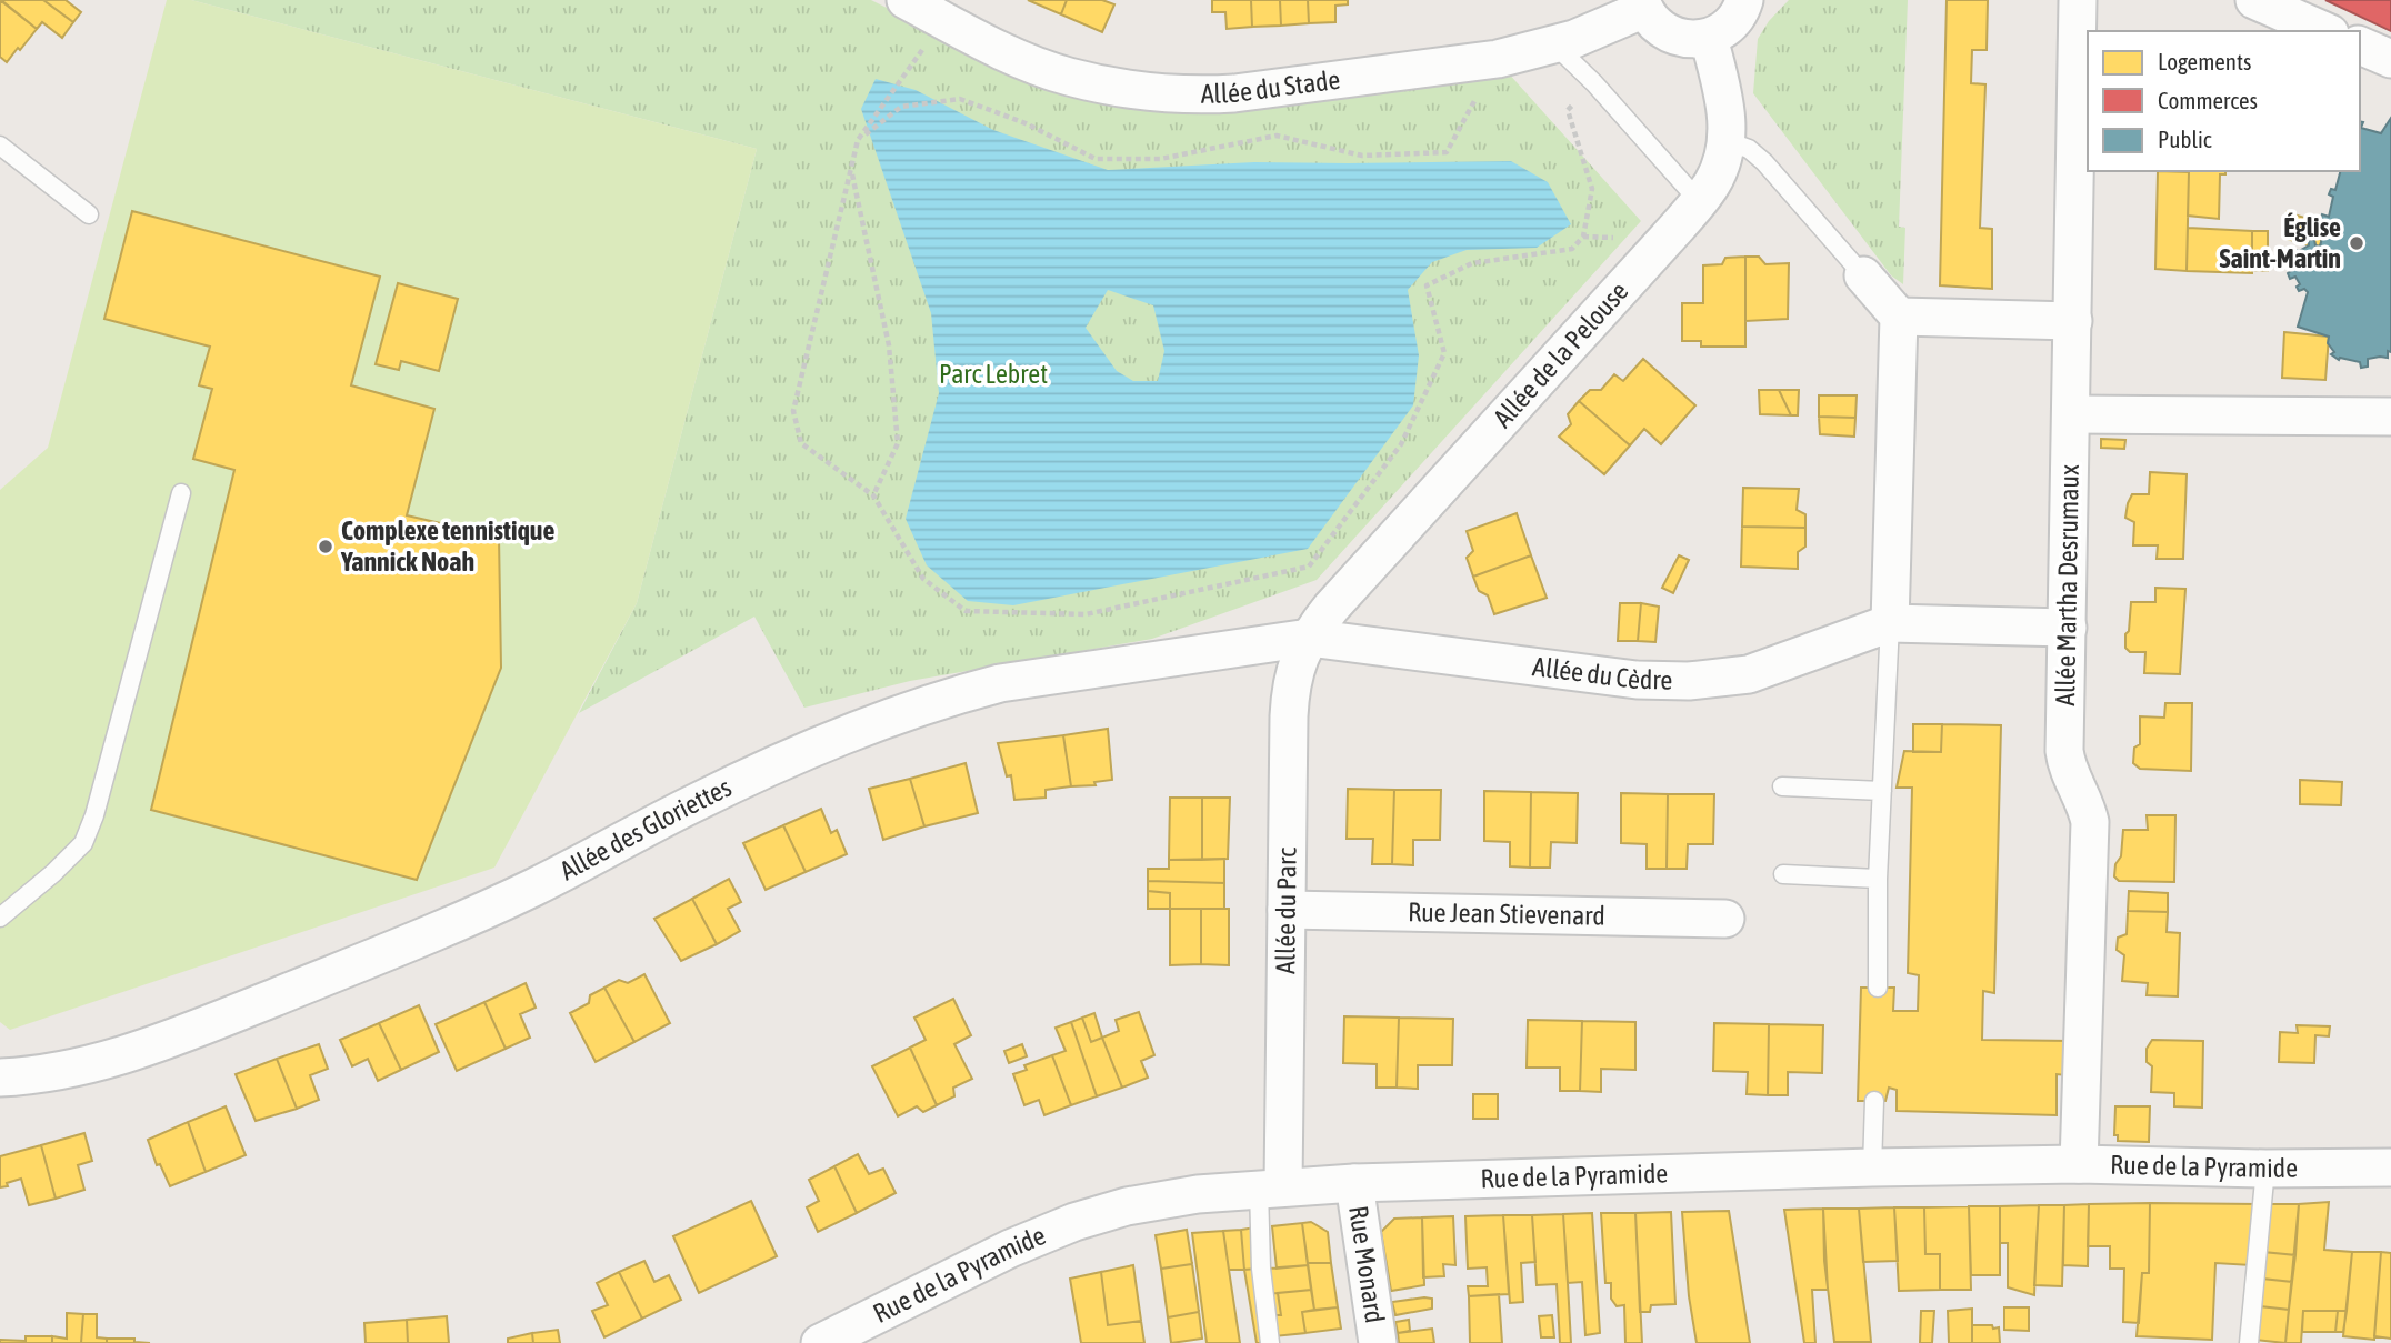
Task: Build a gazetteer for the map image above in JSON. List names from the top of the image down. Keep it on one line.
{"streets":{"street":["Allée du Stade","Allée de la Pelouse","Allée Martha Desrumaux","Allée du Cèdre","Allée des Gloriettes","Allée du Parc","Rue Jean Stievenard","Rue de la Pyramide","Rue Monard"]},"crossings":[["Allée de la Pelouse","Allée du Cèdre"],["Allée de la Pelouse","Allée des Gloriettes"],["Allée de la Pelouse","Allée du Parc"],["Allée Martha Desrumaux","Allée du Cèdre"],["Allée Martha Desrumaux","Rue de la Pyramide"],["Allée du Cèdre","Allée des Gloriettes"],["Allée du Cèdre","Allée du Parc"],["Allée des Gloriettes","Allée du Parc"],["Allée du Parc","Rue Jean Stievenard"],["Allée du Parc","Rue de la Pyramide"],["Rue de la Pyramide","Rue Monard"]],"parks":["Parc Lebret"],"places":["Église Saint-Martin","Complexe tennistique Yannick Noah"],"legend":["Logements","Commerces","Public"]}
